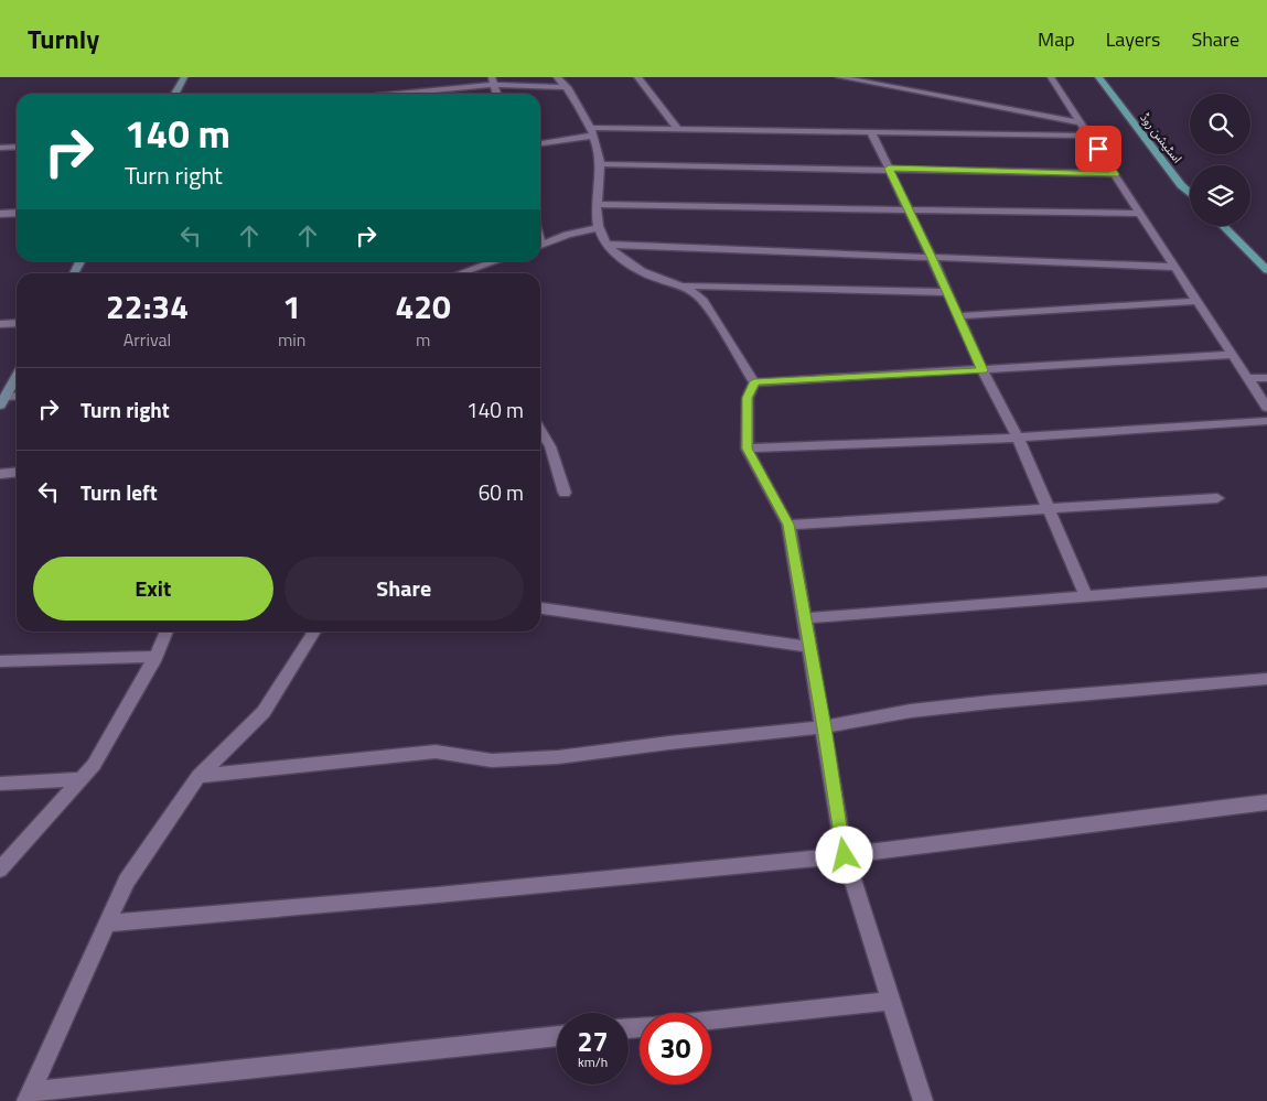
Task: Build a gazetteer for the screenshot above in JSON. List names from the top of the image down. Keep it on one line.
{"streets":{"main road":["اسٹیشن روڈ"]},"page":{"header":"Turnly","nav":["Map","Layers","Share"],"turn":["140 m","Turn right"],"eta":["22:34","Arrival","1","min","420","m"],"list":[{"name":"Turn right","value":"140 m"},{"name":"Turn left","value":"60 m"}],"buttons":["Exit","Share"],"speed":"27 km/h","limit":"30"}}
